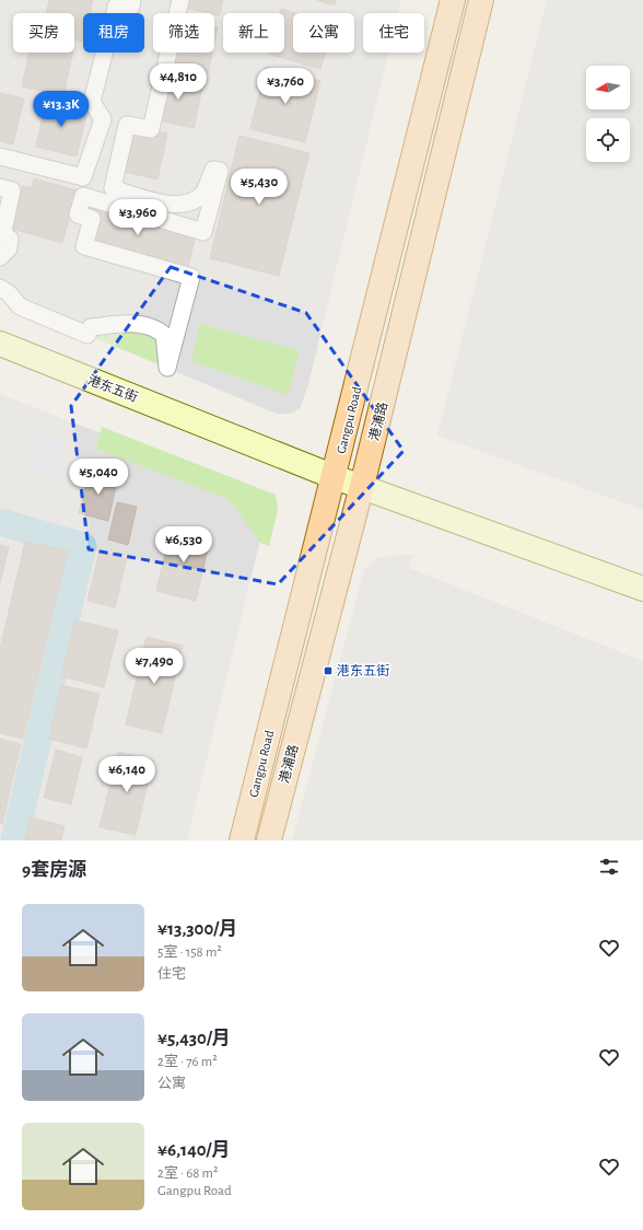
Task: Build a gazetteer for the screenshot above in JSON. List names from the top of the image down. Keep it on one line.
{"streets":{"main road":["Gangpu Road","港浦路"],"street":["港东五街"]},"crossings":[["港东五街","Gangpu Road"],["港东五街","港浦路"]],"places":{"transit":["港东五街"]},"north":"left","page":{"chip":["买房","租房","筛选","新上","公寓","住宅"],"price":["¥4,810","¥3,760","¥13.3K","¥5,430","¥3,960","¥5,040","¥6,530","¥7,490","¥6,140"],"heading":"9套房源","list":[{"name":"¥13,300/月","note":"5室 · 158 m² · 住宅"},{"name":"¥5,430/月","note":"2室 · 76 m² · 公寓"},{"name":"¥6,140/月","note":"2室 · 68 m² · Gangpu Road"}]}}
